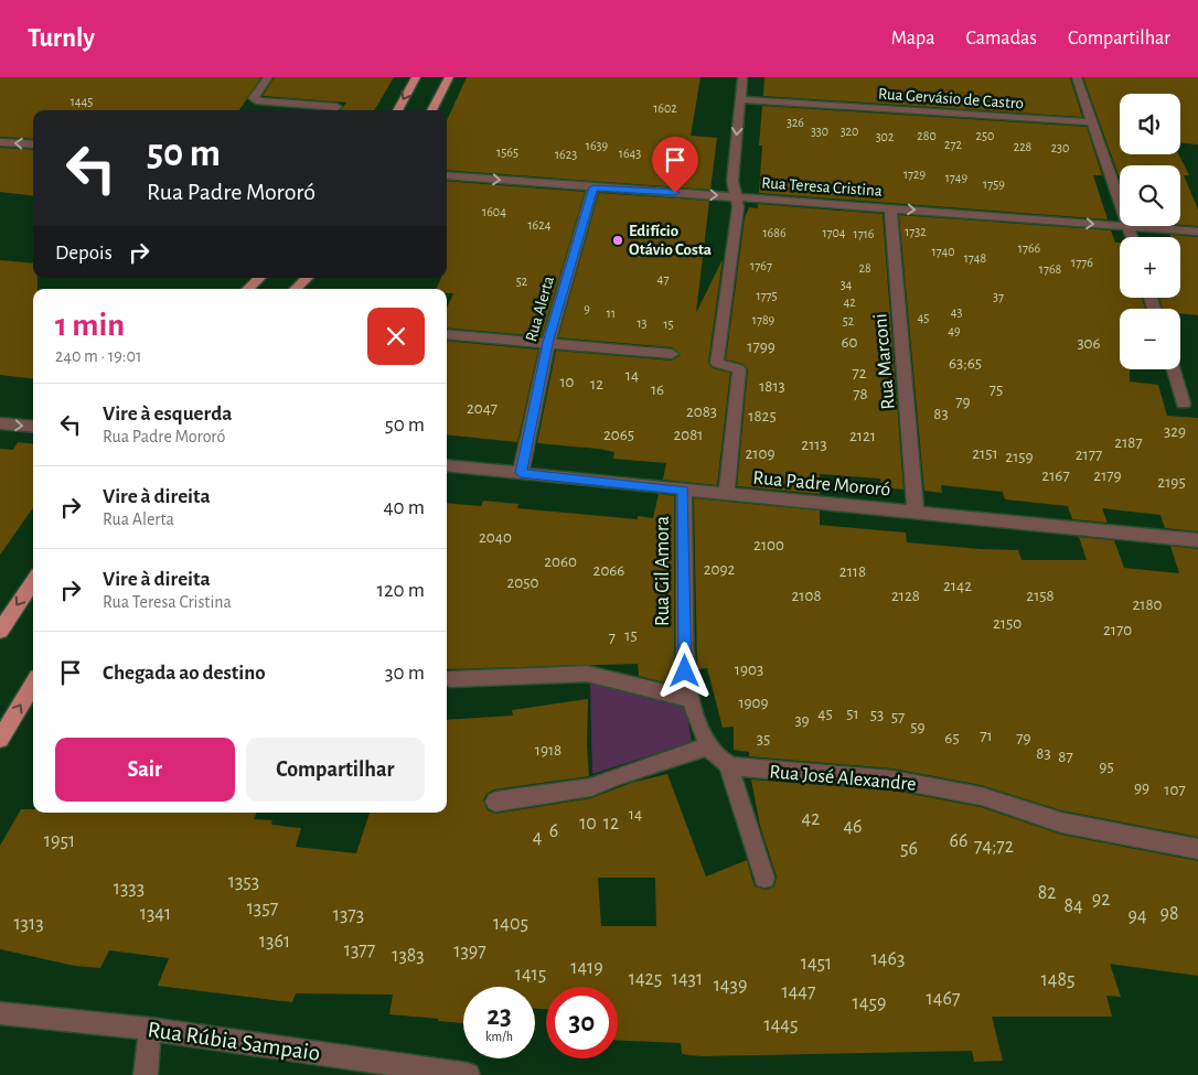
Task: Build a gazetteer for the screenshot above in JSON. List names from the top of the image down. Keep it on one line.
{"streets":{"street":["Rua Gervásio de Castro","Rua Teresa Cristina","Rua Alerta","Rua Marconi","Rua Padre Mororó","Rua Gil Amora","Rua José Alexandre","Rua Rúbia Sampaio"]},"crossings":[["Rua Teresa Cristina","Rua Alerta"],["Rua Teresa Cristina","Rua Marconi"],["Rua Alerta","Rua Padre Mororó"],["Rua Marconi","Rua Padre Mororó"],["Rua Padre Mororó","Rua Gil Amora"]],"one_way":["Rua Teresa Cristina"],"places":["Edifício Otávio Costa"],"house_numbers":["1445","1602","326","330","320","280","250","302","272","1639","228","230","1565","1643","1623","1729","1749","1759","1604","1624","1732","1686","1704","1716","1766","1740","1748","1776","1767","28","1768","47","52","34","1775","37","42","9","43","11","45","1789","52","13","15","49","60","306","1799","63;65","72","14","10","12","1813","16","75","78","79","2047","2083","83","1825","329","2065","2081","2121","2187","2113","2109","2151","2177","2159","2167","2179","2195","2040","2100","2060","2092","2066","2118","2050","2142","2108","2128","2158","2180","2150","2170","15","7","1903","1909","45","51","53","57","39","59","71","65","79","35","1918","83","87","95","99","107","14","42","10","12","46","6","4","1951","66","74;72","56","1353","1333","82","92","84","1357","1341","98","1373","94","1313","1405","1361","1377","1397","1383","1463","1451","1419","1415","1425","1431","1485","1439","1447","1467","1459","1445"],"page":{"header":"Turnly","nav":["Mapa","Camadas","Compartilhar"],"map_buttons":["+","−"],"turn":["50 m","Rua Padre Mororó"],"then":"Depois","heading":["1 min","240 m · 19:01"],"list":[{"name":"Vire à esquerda","note":"Rua Padre Mororó","value":"50 m"},{"name":"Vire à direita","note":"Rua Alerta","value":"40 m"},{"name":"Vire à direita","note":"Rua Teresa Cristina","value":"120 m"},{"name":"Chegada ao destino","value":"30 m"}],"buttons":["Sair","Compartilhar"],"speed":"23 km/h","limit":"30"}}
